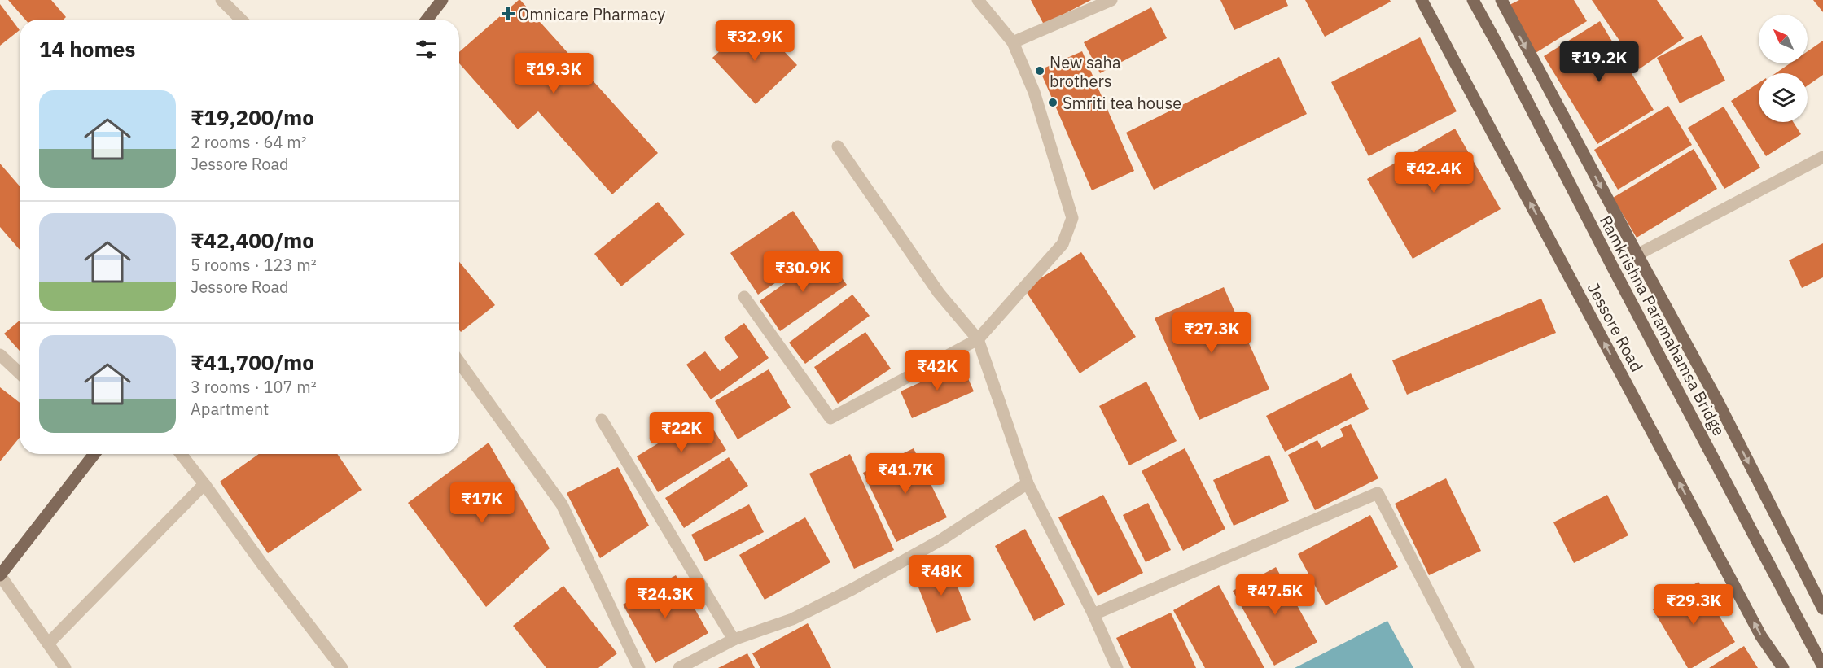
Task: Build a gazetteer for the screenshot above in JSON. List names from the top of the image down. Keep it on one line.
{"streets":{"main road":["Ramkrishna Paramahamsa Bridge","Jessore Road"]},"places":{"health":["Omnicare Pharmacy"],"other":["New saha brothers","Smriti tea house"]},"north":"top left","page":{"heading":"14 homes","price":["₹32.9K","₹19.2K","₹19.3K","₹42.4K","₹30.9K","₹27.3K","₹42K","₹22K","₹41.7K","₹17K","₹48K","₹47.5K","₹24.3K","₹29.3K"],"list":[{"name":"₹19,200/mo","note":"2 rooms · 64 m² · Jessore Road"},{"name":"₹42,400/mo","note":"5 rooms · 123 m² · Jessore Road"},{"name":"₹41,700/mo","note":"3 rooms · 107 m² · Apartment"}]}}
